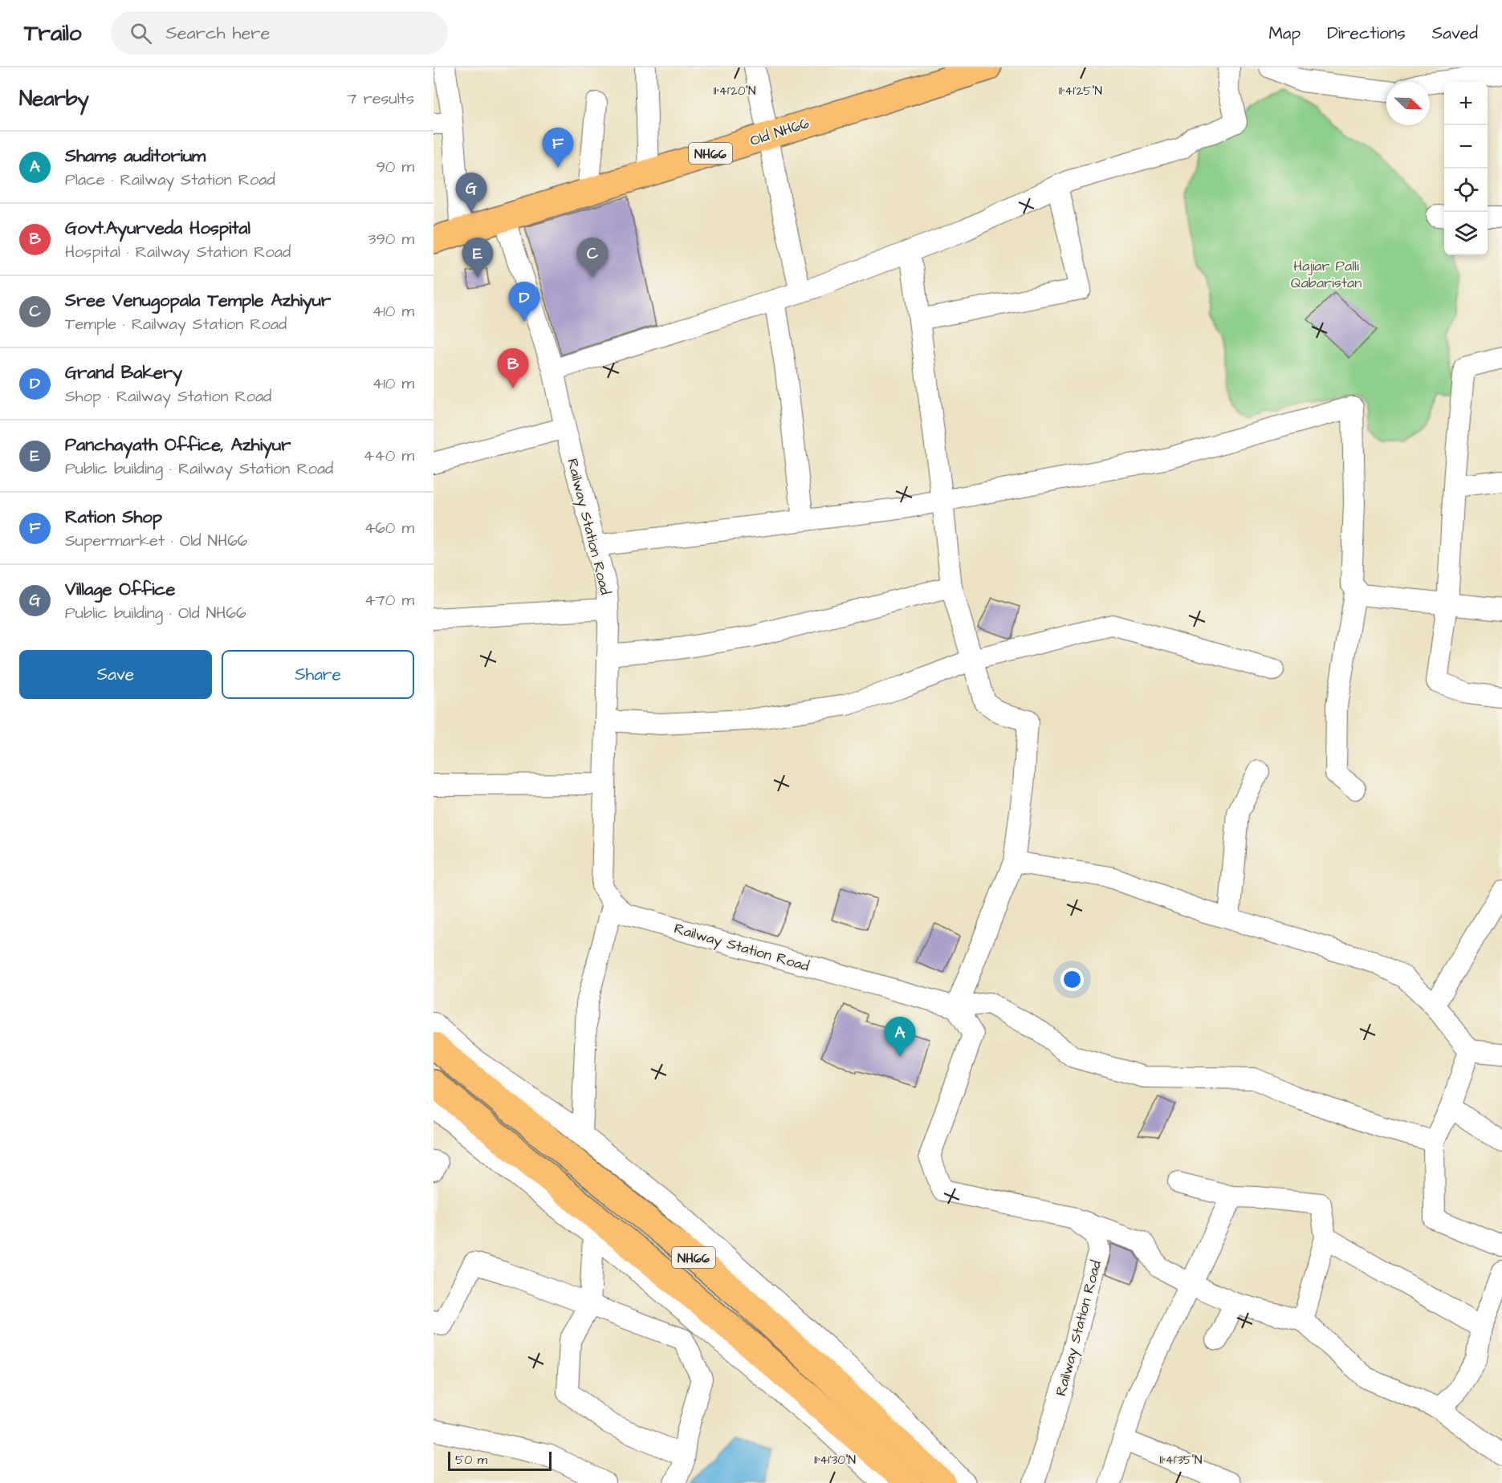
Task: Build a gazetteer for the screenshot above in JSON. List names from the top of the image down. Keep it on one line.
{"streets":{"main road":["Old NH66","NH66"],"street":["Railway Station Road"]},"crossings":[["Old NH66","Railway Station Road"]],"parks":["Hajiar Palli Qabaristan"],"scale_bar":"50 m","north":"bottom right","page":{"header":"Trailo","search":"Search here","nav":["Map","Directions","Saved"],"heading":["Nearby","7 results"],"map_buttons":["+","−"],"pins":["F","G","C","E","D","B","A"],"list":[{"mark":"A","name":"Shams auditorium","note":"Place · Railway Station Road","value":"90 m"},{"mark":"B","name":"Govt.Ayurveda Hospital","note":"Hospital · Railway Station Road","value":"390 m"},{"mark":"C","name":"Sree Venugopala Temple Azhiyur","note":"Temple · Railway Station Road","value":"410 m"},{"mark":"D","name":"Grand Bakery","note":"Shop · Railway Station Road","value":"410 m"},{"mark":"E","name":"Panchayath Office, Azhiyur","note":"Public building · Railway Station Road","value":"440 m"},{"mark":"F","name":"Ration Shop","note":"Supermarket · Old NH66","value":"460 m"},{"mark":"G","name":"Village Office","note":"Public building · Old NH66","value":"470 m"}],"buttons":["Save","Share"],"scale":"50 m"},"coordinates":["11°41'20\"N","11°41'25\"N","11°41'30\"N","11°41'35\"N"]}
